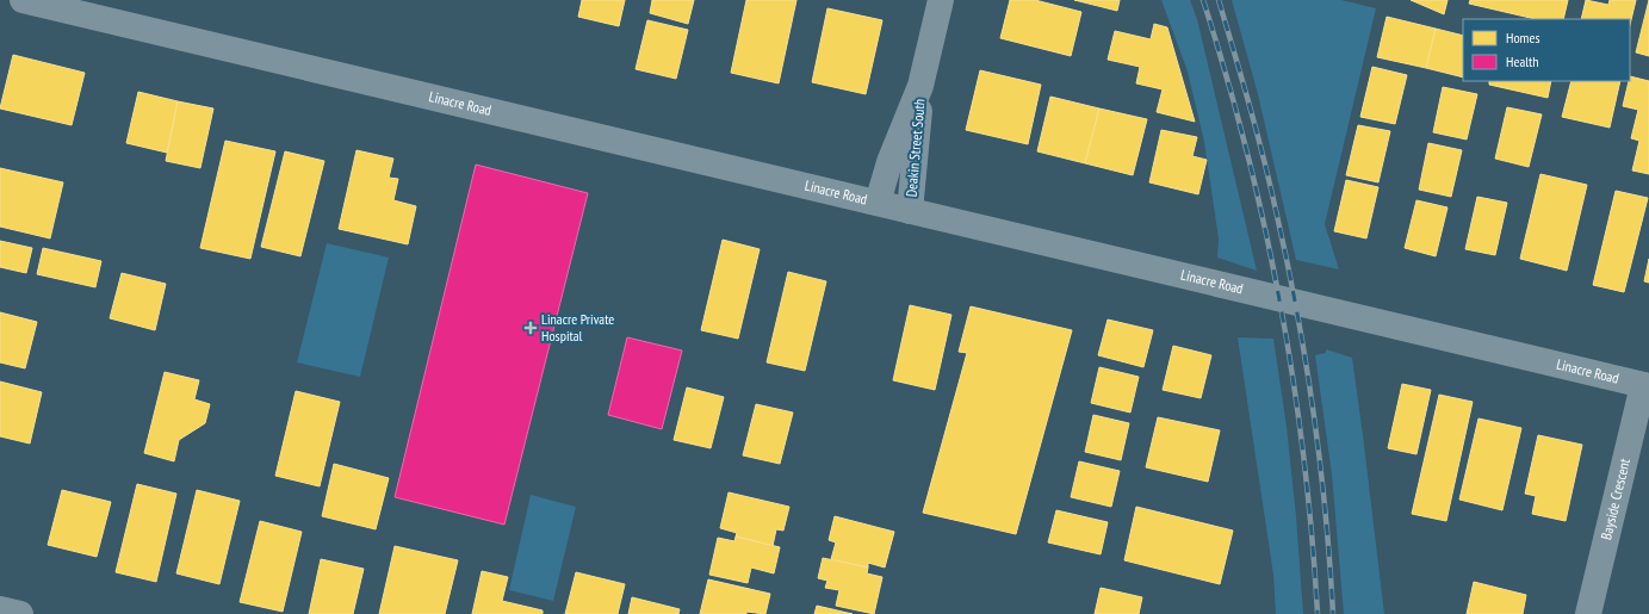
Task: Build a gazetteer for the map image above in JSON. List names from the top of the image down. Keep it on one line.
{"streets":{"street":["Linacre Road","Deakin Street South","Bayside Crescent"]},"crossings":[["Linacre Road","Deakin Street South"],["Linacre Road","Bayside Crescent"]],"places":{"health":["Linacre Private Hospital"]},"legend":["Homes","Health"]}
